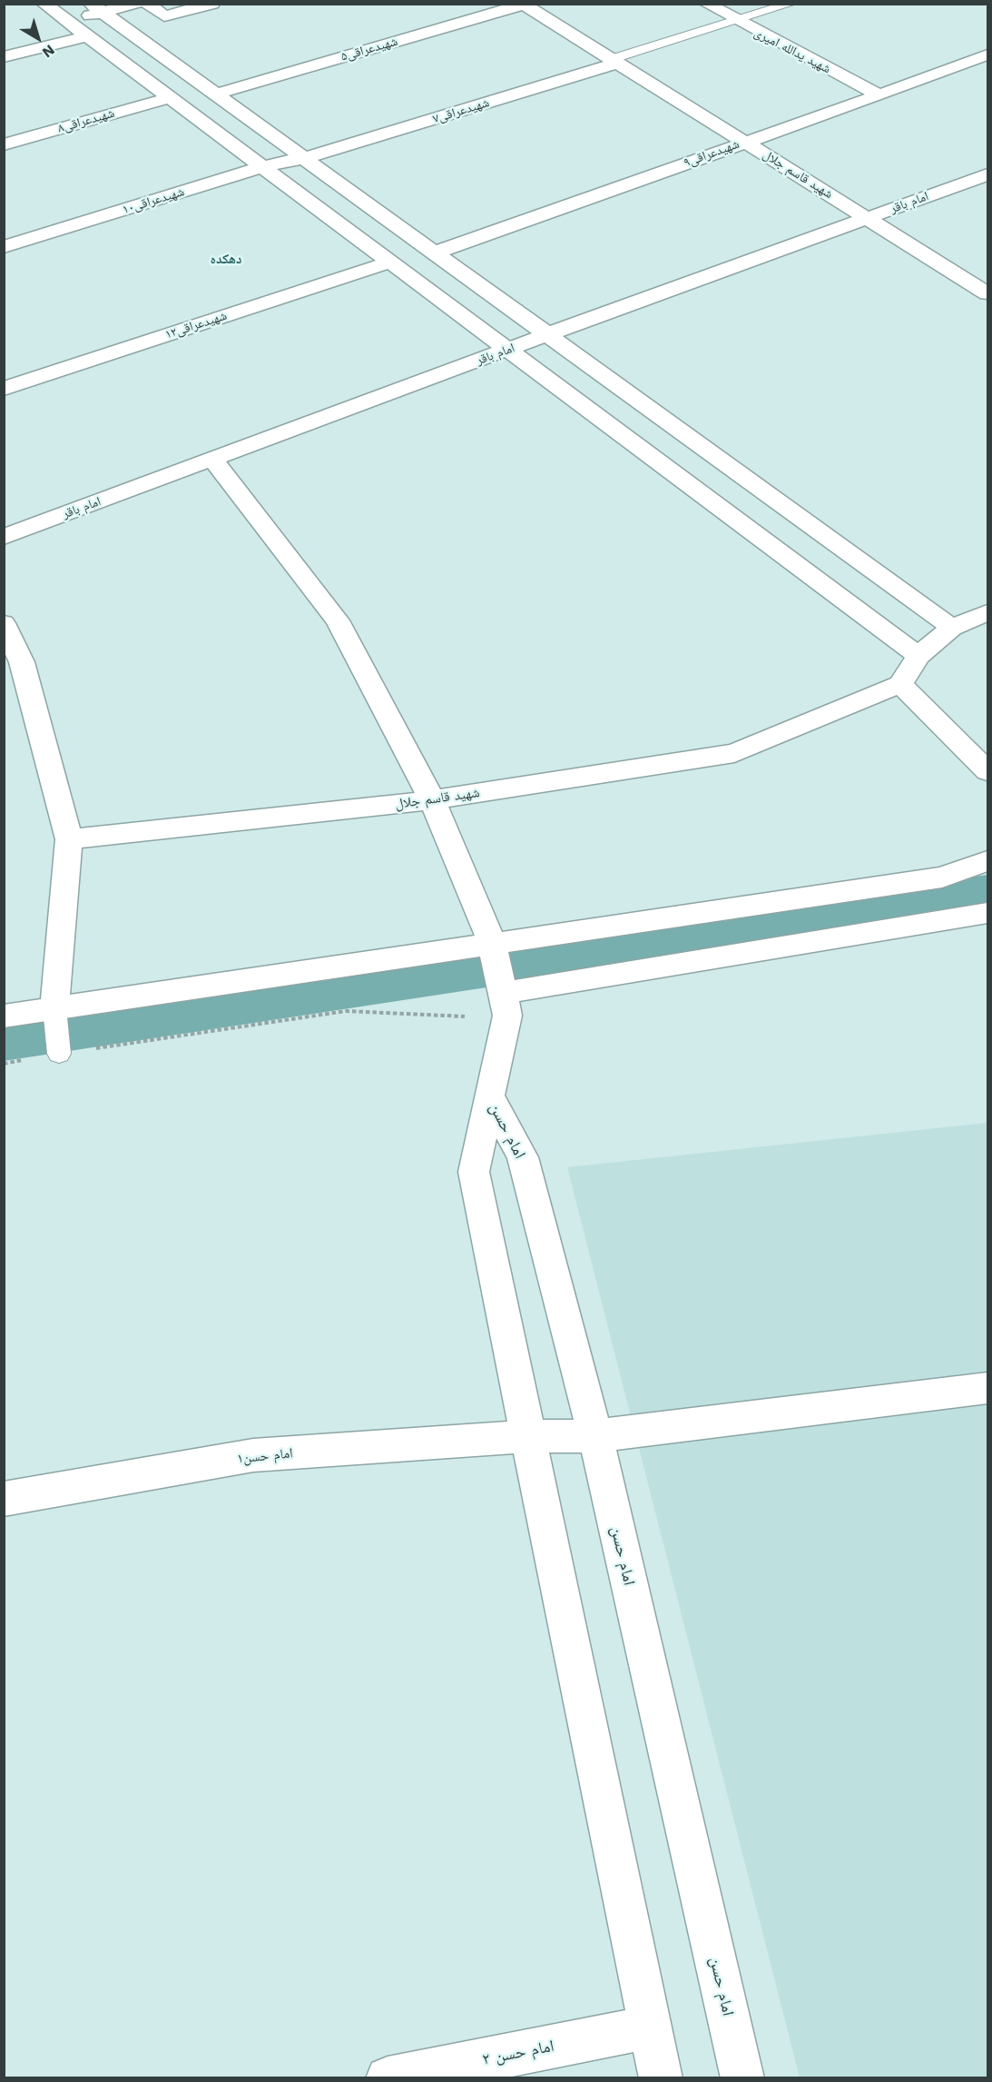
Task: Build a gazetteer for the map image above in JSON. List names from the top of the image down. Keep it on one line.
{"streets":{"street":["شهیدعراقی۵","شهید یدالله امیری","شهیدعراقی۷","شهیدعراقی۸","شهیدعراقی۹","شهید قاسم جلال","شهیدعراقی۱۰","امام باقر","شهیدعراقی۱۲","امام حسن","امام حسن۱","امام حسن ۲"]},"crossings":[["شهیدعراقی۵","شهید قاسم جلال"],["شهید یدالله امیری","شهیدعراقی۷"],["شهید یدالله امیری","شهیدعراقی۹"],["شهیدعراقی۷","شهید قاسم جلال"],["شهیدعراقی۷","شهیدعراقی۱۰"],["شهیدعراقی۹","شهید قاسم جلال"],["شهید قاسم جلال","امام باقر"],["امام حسن","امام حسن۱"],["امام حسن","امام حسن ۲"]],"districts":["دهکده"],"north":"bottom right"}
